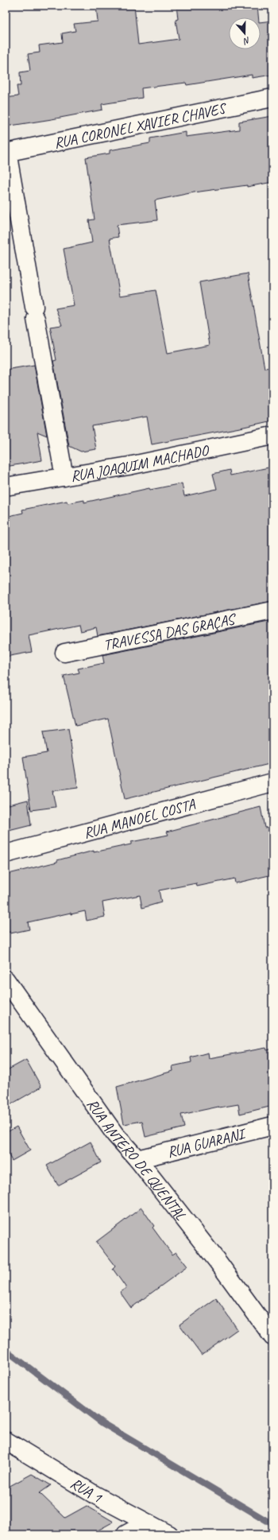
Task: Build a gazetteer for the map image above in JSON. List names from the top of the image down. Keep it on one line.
{"streets":{"street":["RUA CORONEL XAVIER CHAVES","RUA JOAQUIM MACHADO","TRAVESSA DAS GRAÇAS","RUA MANOEL COSTA","RUA GUARANI","RUA ANTERO DE QUENTAL","RUA 1"]},"crossings":[["RUA GUARANI","RUA ANTERO DE QUENTAL"]],"north":"bottom"}
